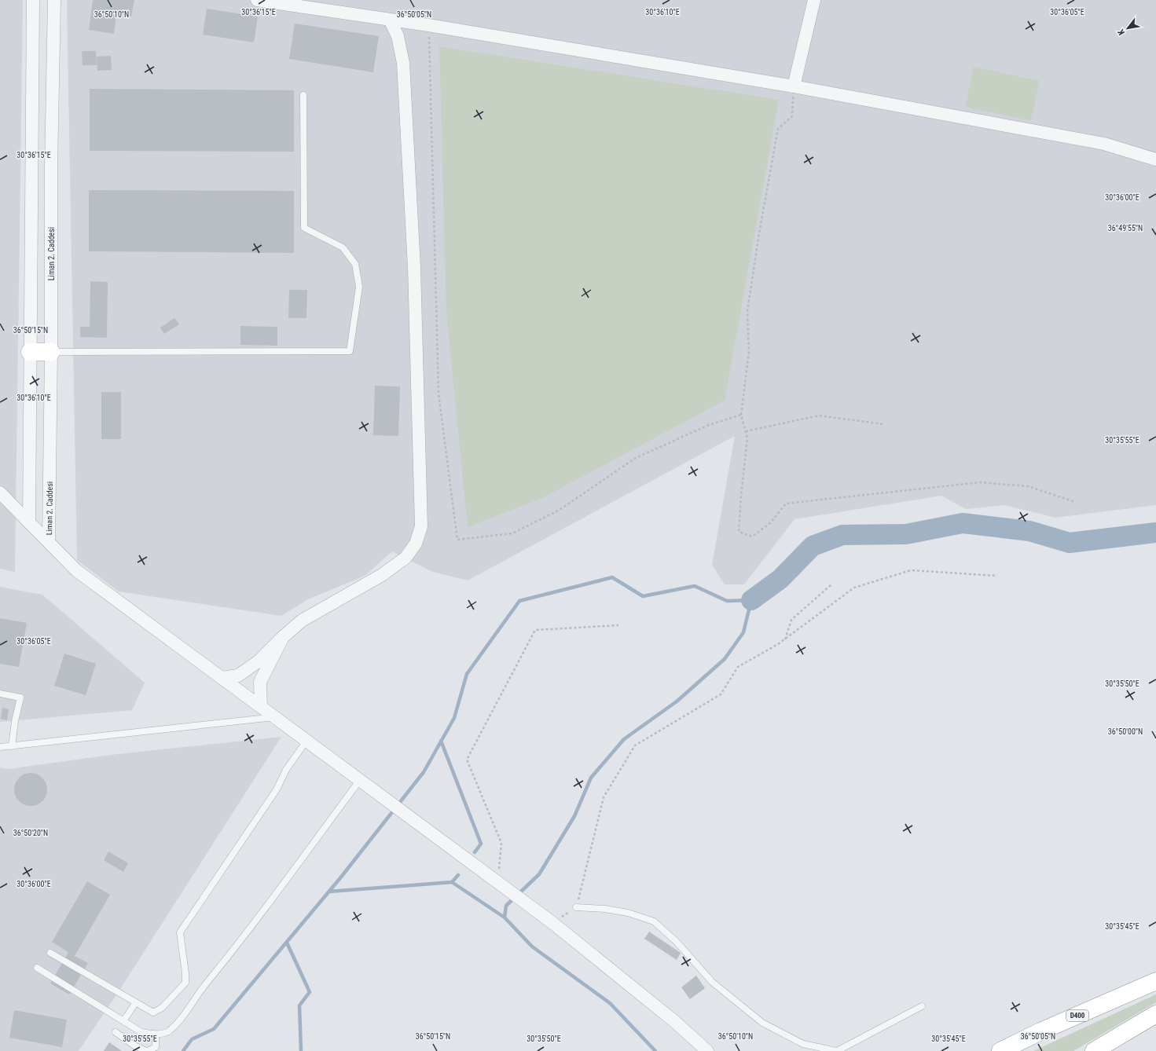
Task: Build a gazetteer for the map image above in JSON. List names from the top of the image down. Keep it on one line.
{"streets":{"main road":["D400"],"street":["Liman 2. Caddesi"]},"north":"bottom left","coordinates":["30°36'05\"E","30°36'15\"E","30°36'10\"E","36°50'10\"N","36°50'05\"N","30°36'00\"E","36°49'55\"N","36°50'15\"N","30°35'55\"E","30°35'50\"E","36°50'00\"N","36°50'20\"N","30°35'45\"E"]}
